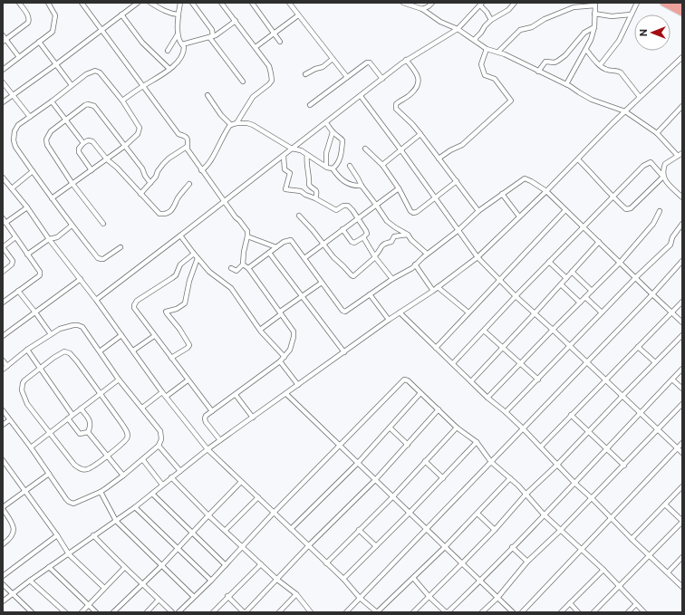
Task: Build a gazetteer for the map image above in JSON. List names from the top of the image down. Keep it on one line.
{"north":"left"}
